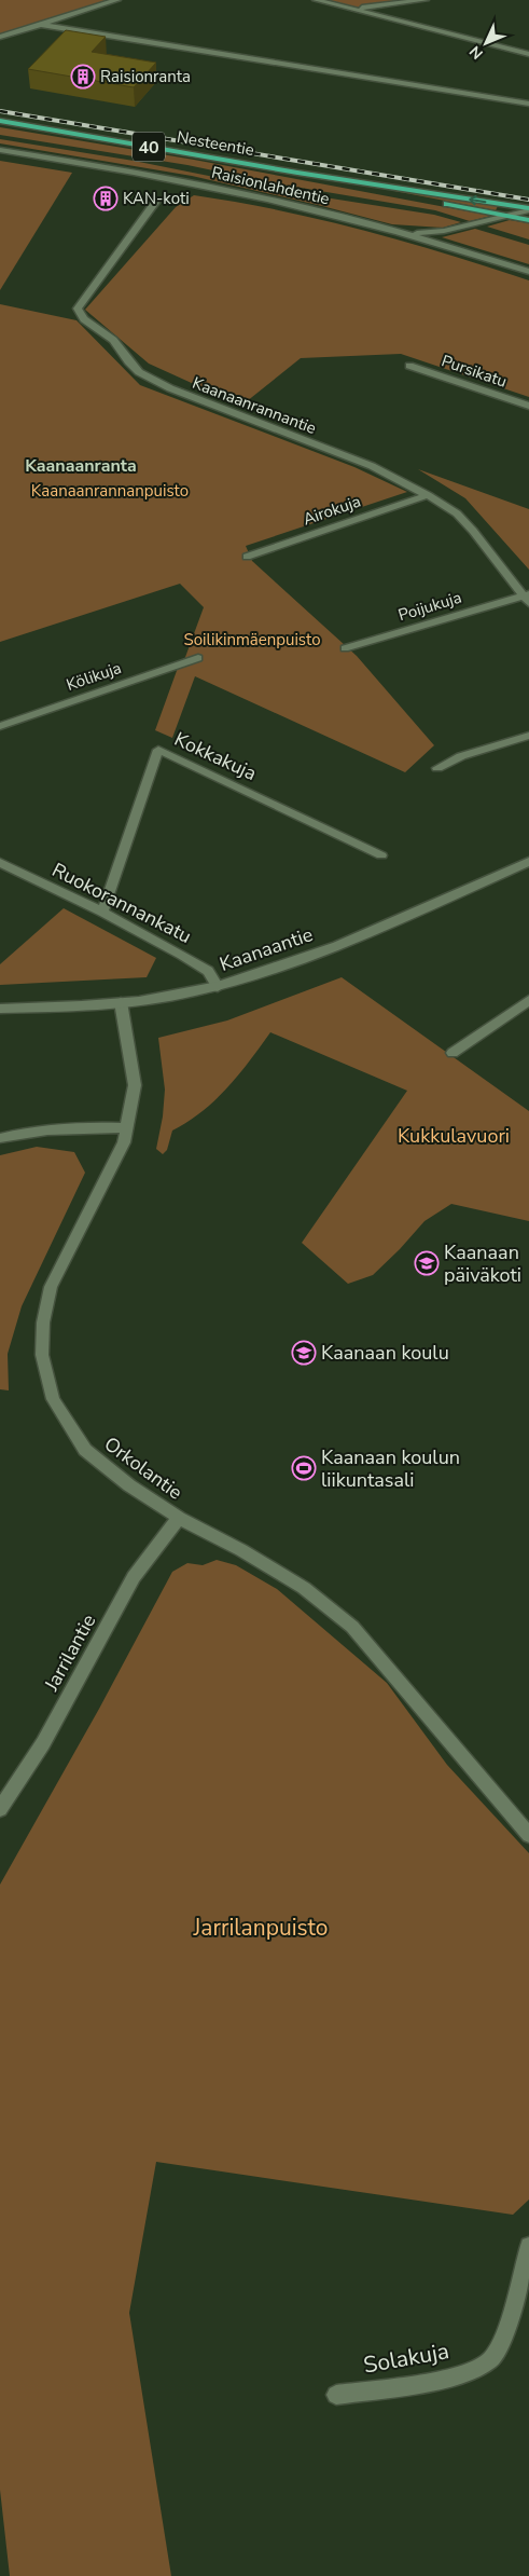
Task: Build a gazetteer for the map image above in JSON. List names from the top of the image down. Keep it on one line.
{"streets":{"main road":["Nesteentie","40"],"street":["Raisionlahdentie","Pursikatu","Kaanaanrannantie","Airokuja","Poijukuja","Kölikuja","Kokkakuja","Ruokorannankatu","Kaanaantie","Orkolantie","Jarrilantie","Solakuja"]},"crossings":[["Kaanaanrannantie","Airokuja"],["Kaanaanrannantie","Poijukuja"],["Kokkakuja","Ruokorannankatu"],["Ruokorannankatu","Kaanaantie"],["Kaanaantie","Orkolantie"],["Orkolantie","Jarrilantie"]],"districts":["Kaanaanranta"],"parks":["Kaanaanrannanpuisto","Soilikinmäenpuisto","Kukkulavuori","Jarrilanpuisto"],"places":{"building":["Raisionranta","KAN-koti"],"school or university":["Kaanaan päiväkoti","Kaanaan koulu"],"sports":["Kaanaan koulun liikuntasali"]},"north":"bottom left"}
